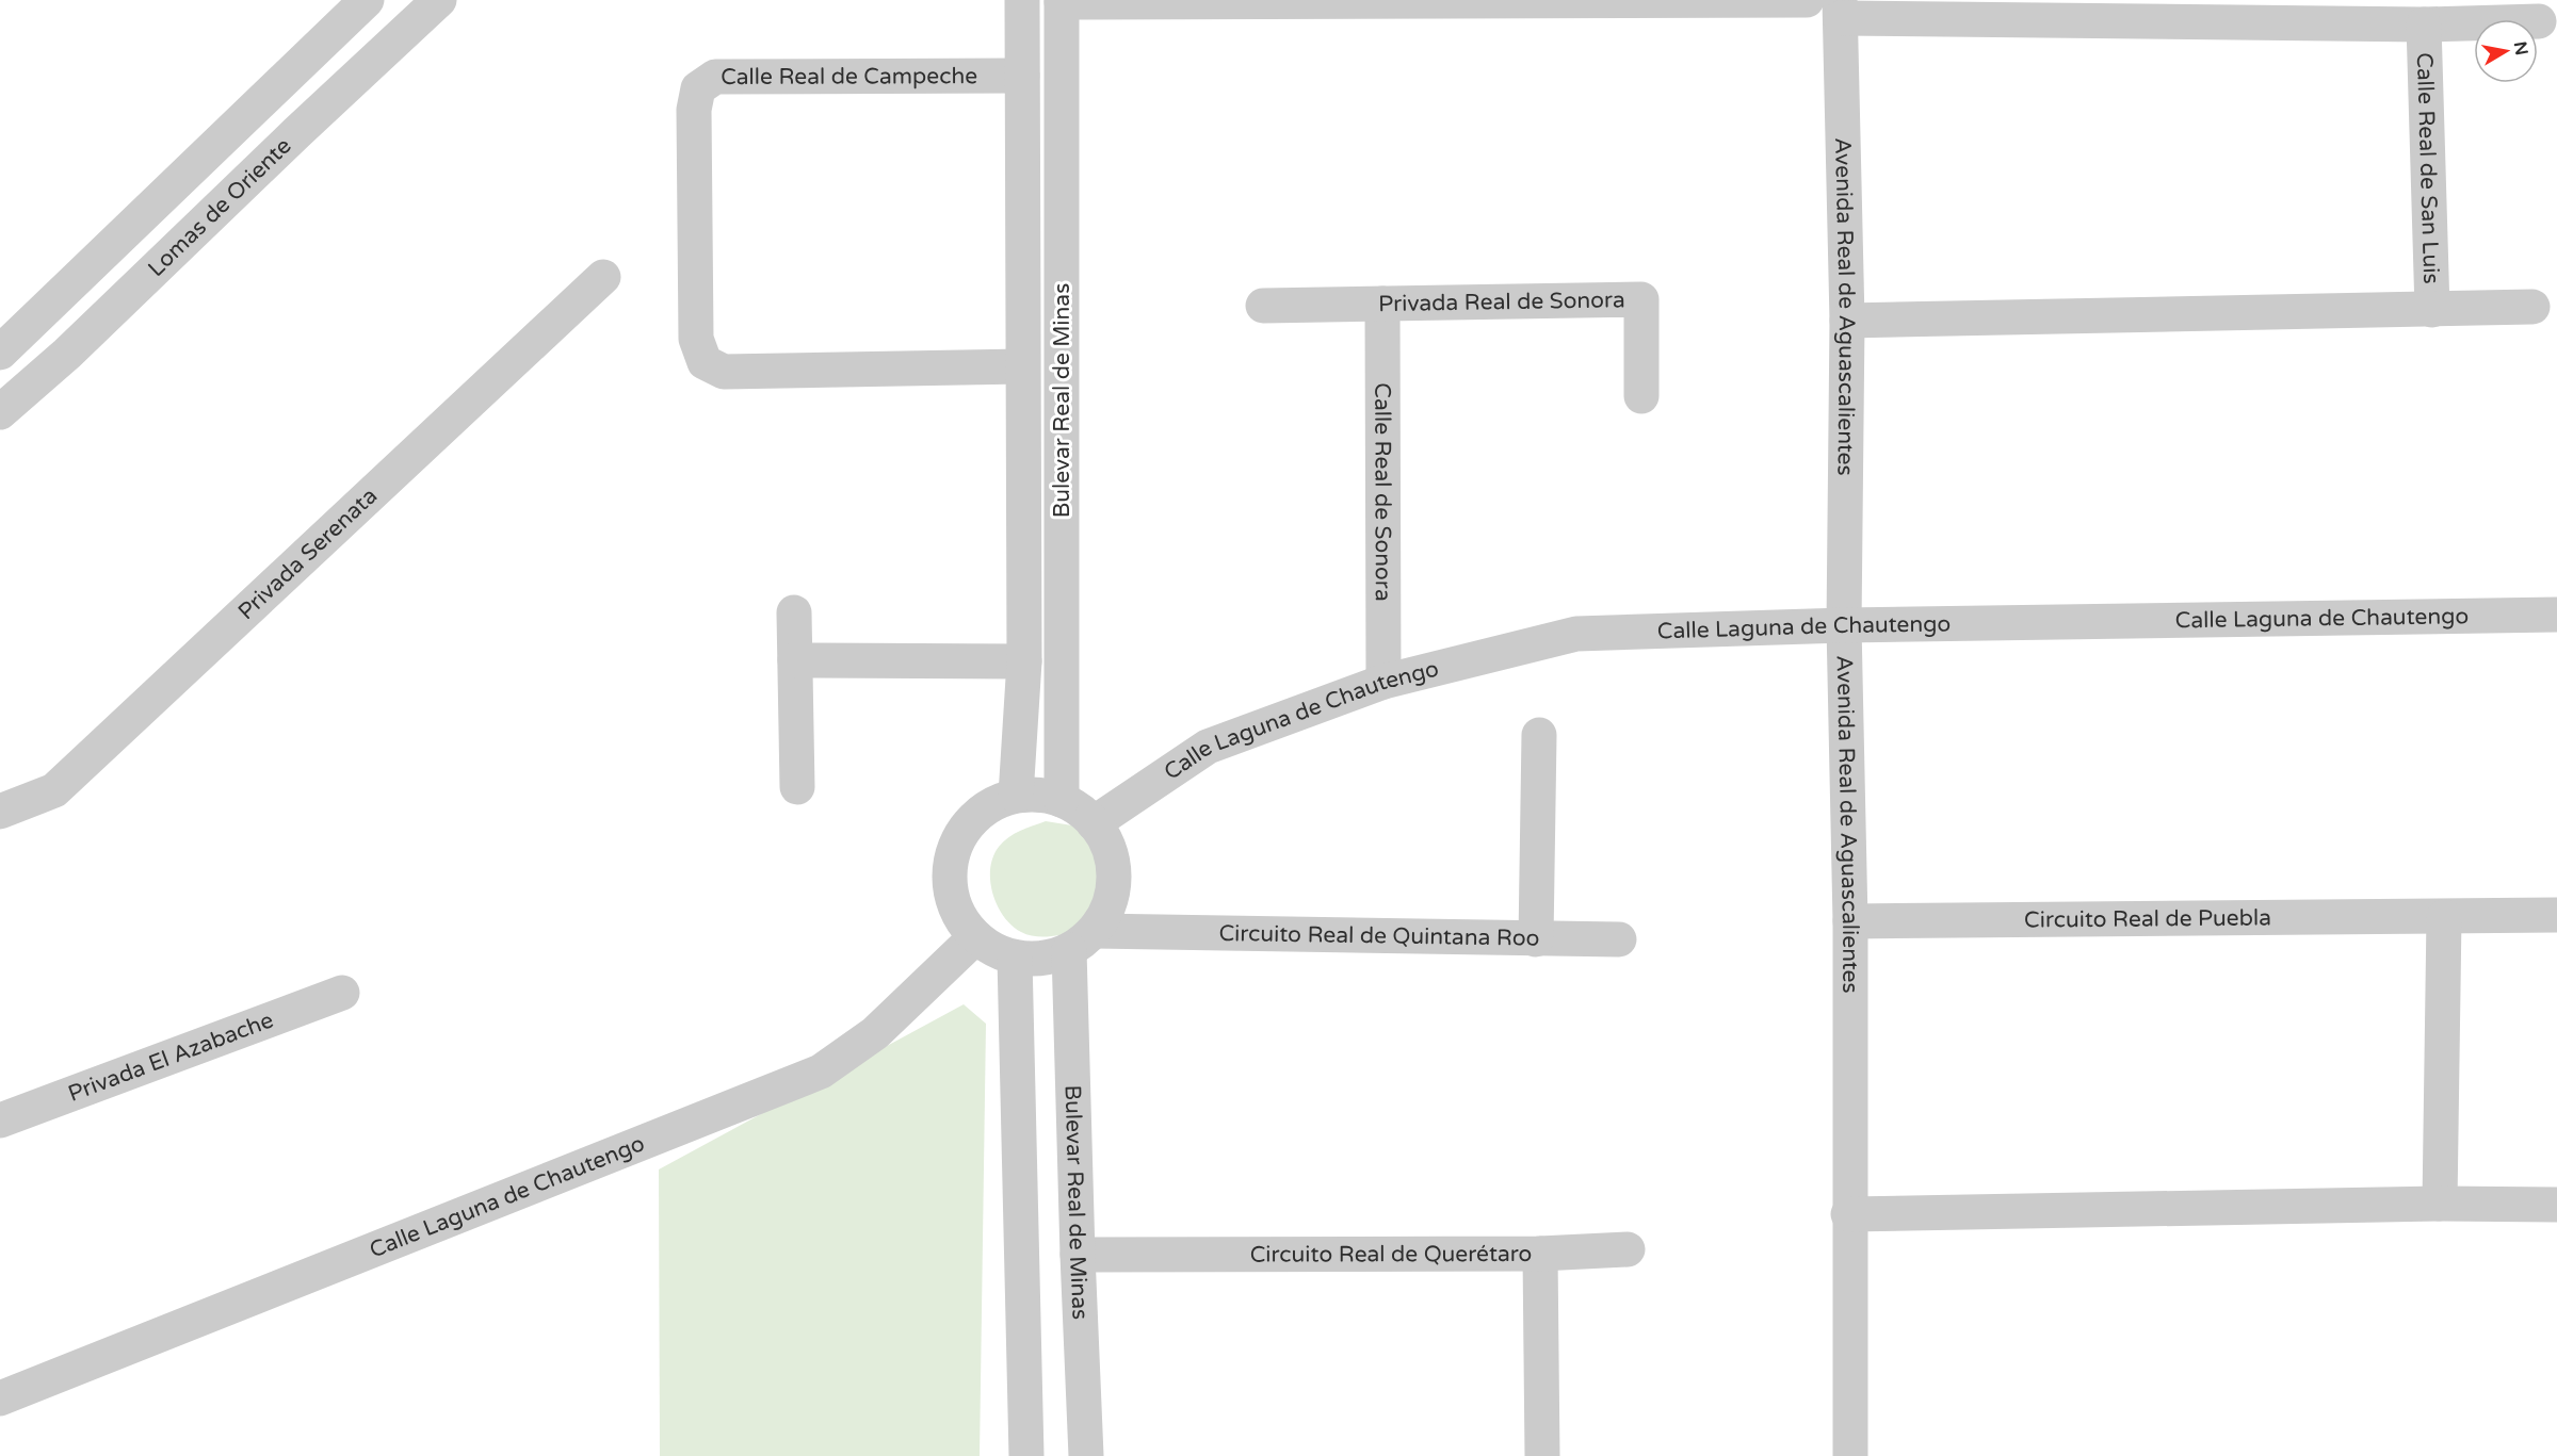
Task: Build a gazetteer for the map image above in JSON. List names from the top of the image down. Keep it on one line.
{"streets":{"street":["Calle Real de Campeche","Calle Real de San Luis","Lomas de Oriente","Privada Real de Sonora","Avenida Real de Aguascalientes","Bulevar Real de Minas","Calle Real de Sonora","Privada Serenata","Calle Laguna de Chautengo","Circuito Real de Puebla","Circuito Real de Quintana Roo","Privada El Azabache","Circuito Real de Querétaro"]},"crossings":[["Calle Real de Campeche","Bulevar Real de Minas"],["Calle Real de San Luis","Avenida Real de Aguascalientes"],["Privada Real de Sonora","Calle Real de Sonora"],["Avenida Real de Aguascalientes","Calle Laguna de Chautengo"],["Avenida Real de Aguascalientes","Circuito Real de Puebla"],["Bulevar Real de Minas","Calle Laguna de Chautengo"],["Bulevar Real de Minas","Circuito Real de Quintana Roo"],["Bulevar Real de Minas","Circuito Real de Querétaro"],["Calle Real de Sonora","Calle Laguna de Chautengo"],["Calle Laguna de Chautengo","Circuito Real de Quintana Roo"]],"north":"right"}
